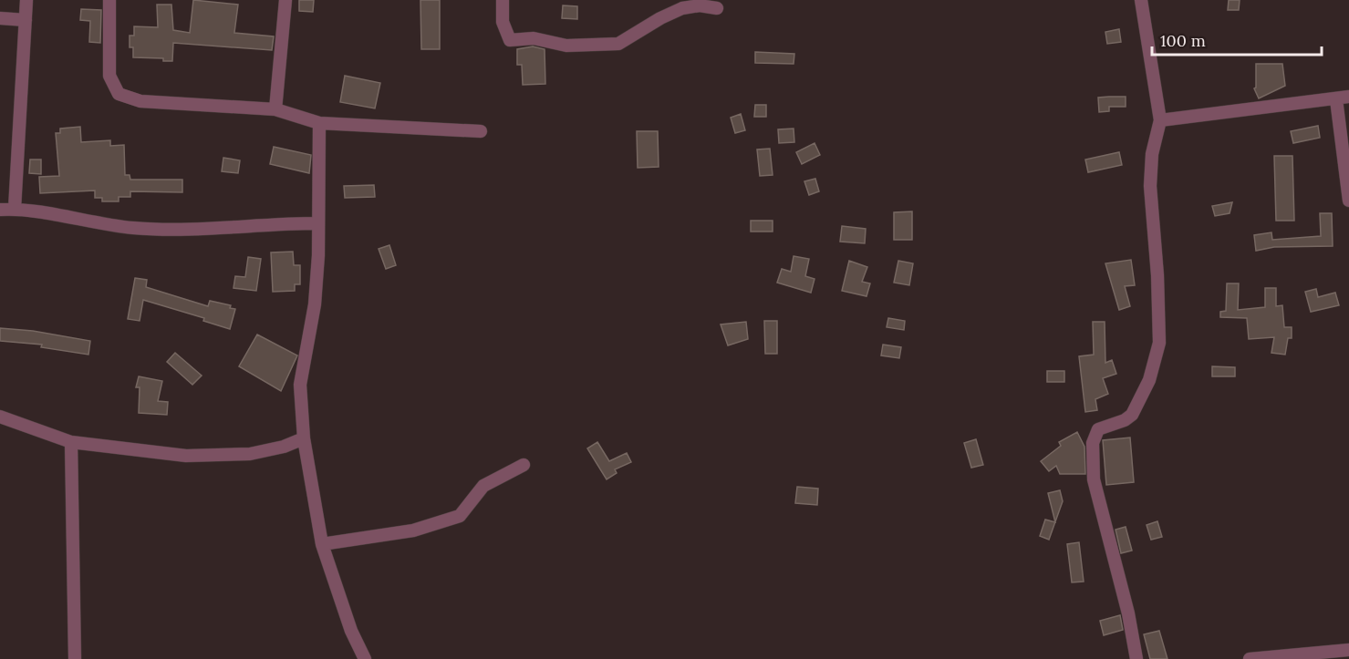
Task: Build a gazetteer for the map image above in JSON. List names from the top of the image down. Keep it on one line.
{"scale_bar":"100 m"}
